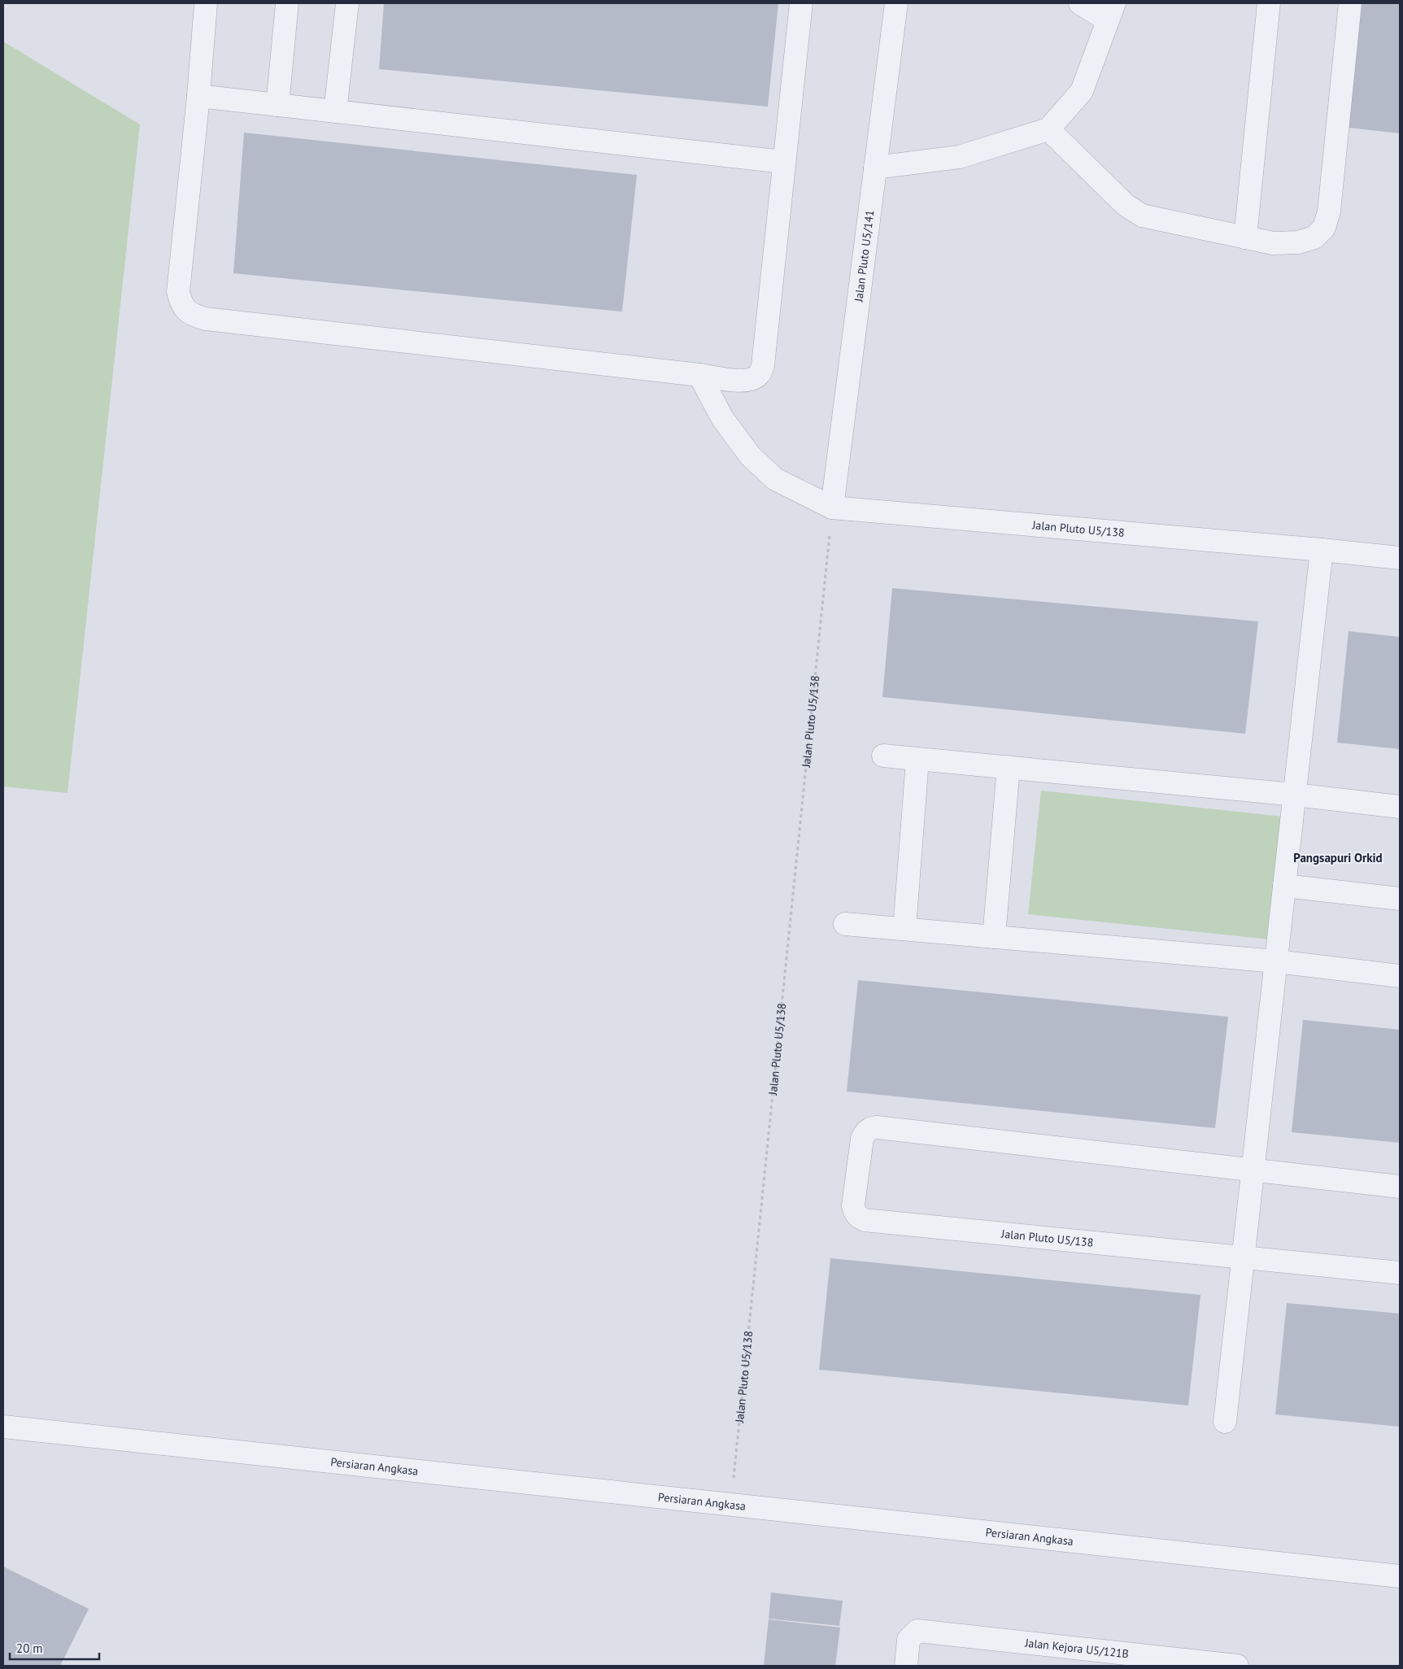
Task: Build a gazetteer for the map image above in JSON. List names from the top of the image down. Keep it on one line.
{"streets":{"street":["Jalan Pluto U5/141","Jalan Pluto U5/138","Persiaran Angkasa","Jalan Kejora U5/121B"]},"crossings":[["Jalan Pluto U5/141","Jalan Pluto U5/138"],["Jalan Pluto U5/138","Persiaran Angkasa"]],"districts":["Pangsapuri Orkid"],"scale_bar":"20 m"}
